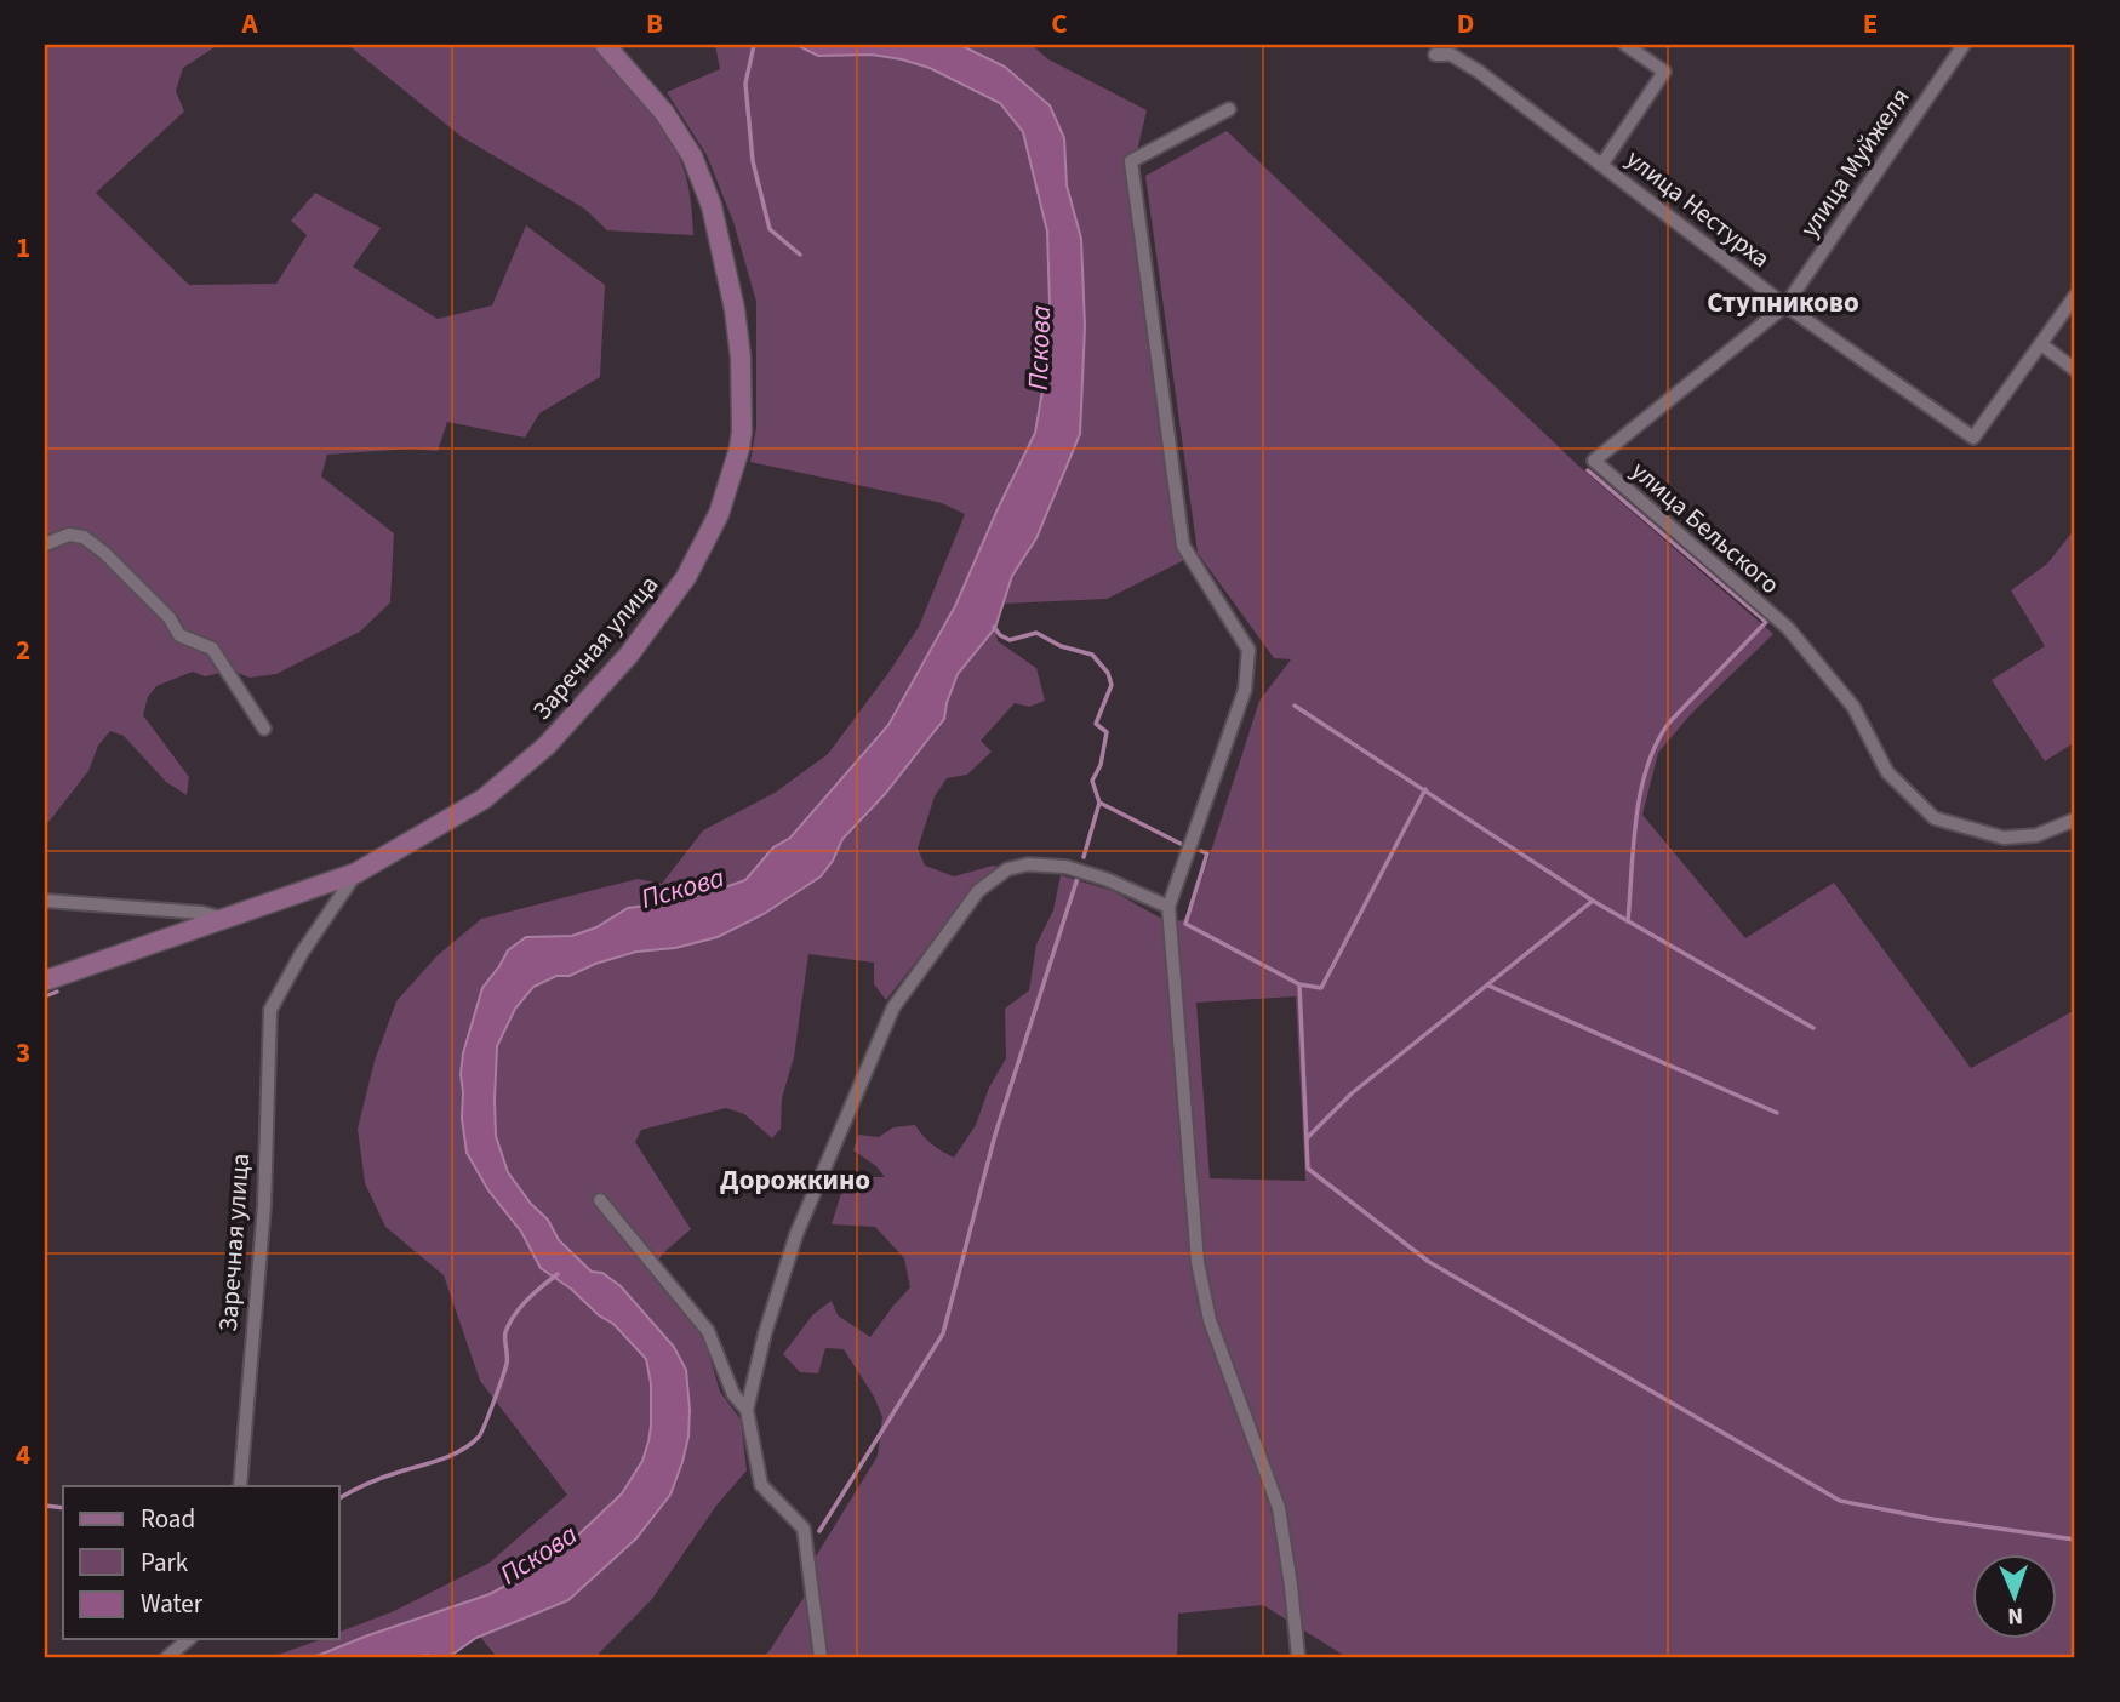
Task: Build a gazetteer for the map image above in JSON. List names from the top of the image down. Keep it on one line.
{"streets":{"street":["улица Муйжеля","улица Нестурха","улица Бельского","Заречная улица"]},"crossings":[["улица Муйжеля","улица Нестурха"],["улица Муйжеля","улица Бельского"]],"districts":["Ступниково","Дорожкино"],"water":["Пскова"],"legend":["Road","Park","Water"],"north":"bottom","grid":{"columns":["A","B","C","D","E"],"rows":["1","2","3","4"]}}
